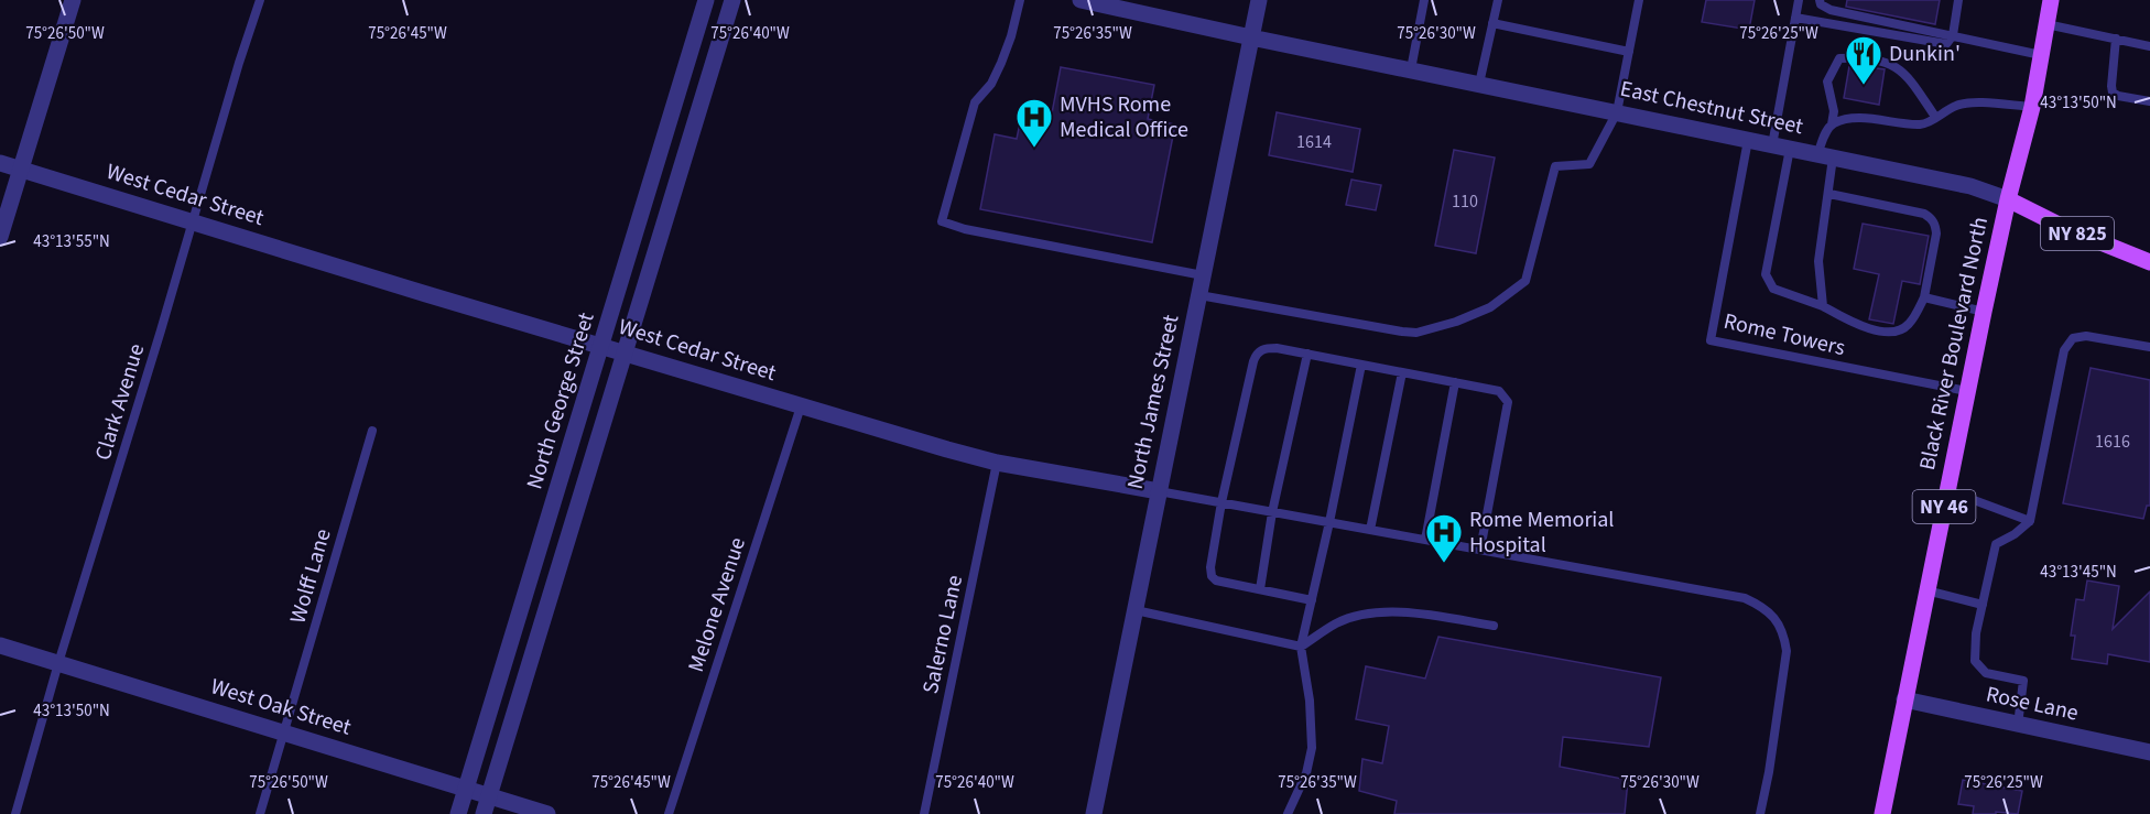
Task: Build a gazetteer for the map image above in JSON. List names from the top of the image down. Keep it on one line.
{"streets":{"main road":["East Chestnut Street","NY 825","Black River Boulevard North","NY 46"],"street":["West Cedar Street","North George Street","North James Street","Rose Lane","West Oak Street"],"lane":["Rome Towers","Clark Avenue","Wolff Lane","Melone Avenue","Salerno Lane"]},"crossings":[["East Chestnut Street","Rome Towers"],["East Chestnut Street","Black River Boulevard North"],["East Chestnut Street","North James Street"],["West Cedar Street","North George Street"],["West Cedar Street","Clark Avenue"],["West Cedar Street","North James Street"],["West Cedar Street","Melone Avenue"],["West Cedar Street","Salerno Lane"],["Rome Towers","Black River Boulevard North"],["Black River Boulevard North","Rose Lane"],["North George Street","West Oak Street"],["Clark Avenue","West Oak Street"],["Wolff Lane","West Oak Street"]],"places":{"restaurant":["Dunkin'"],"hospital":["MVHS Rome Medical Office","Rome Memorial Hospital"]},"house_numbers":["1614","110","1616"],"coordinates":["75°26'50\"W","75°26'45\"W","75°26'40\"W","75°26'35\"W","75°26'30\"W","75°26'25\"W","43°13'50\"N","43°13'55\"N","43°13'45\"N"]}
